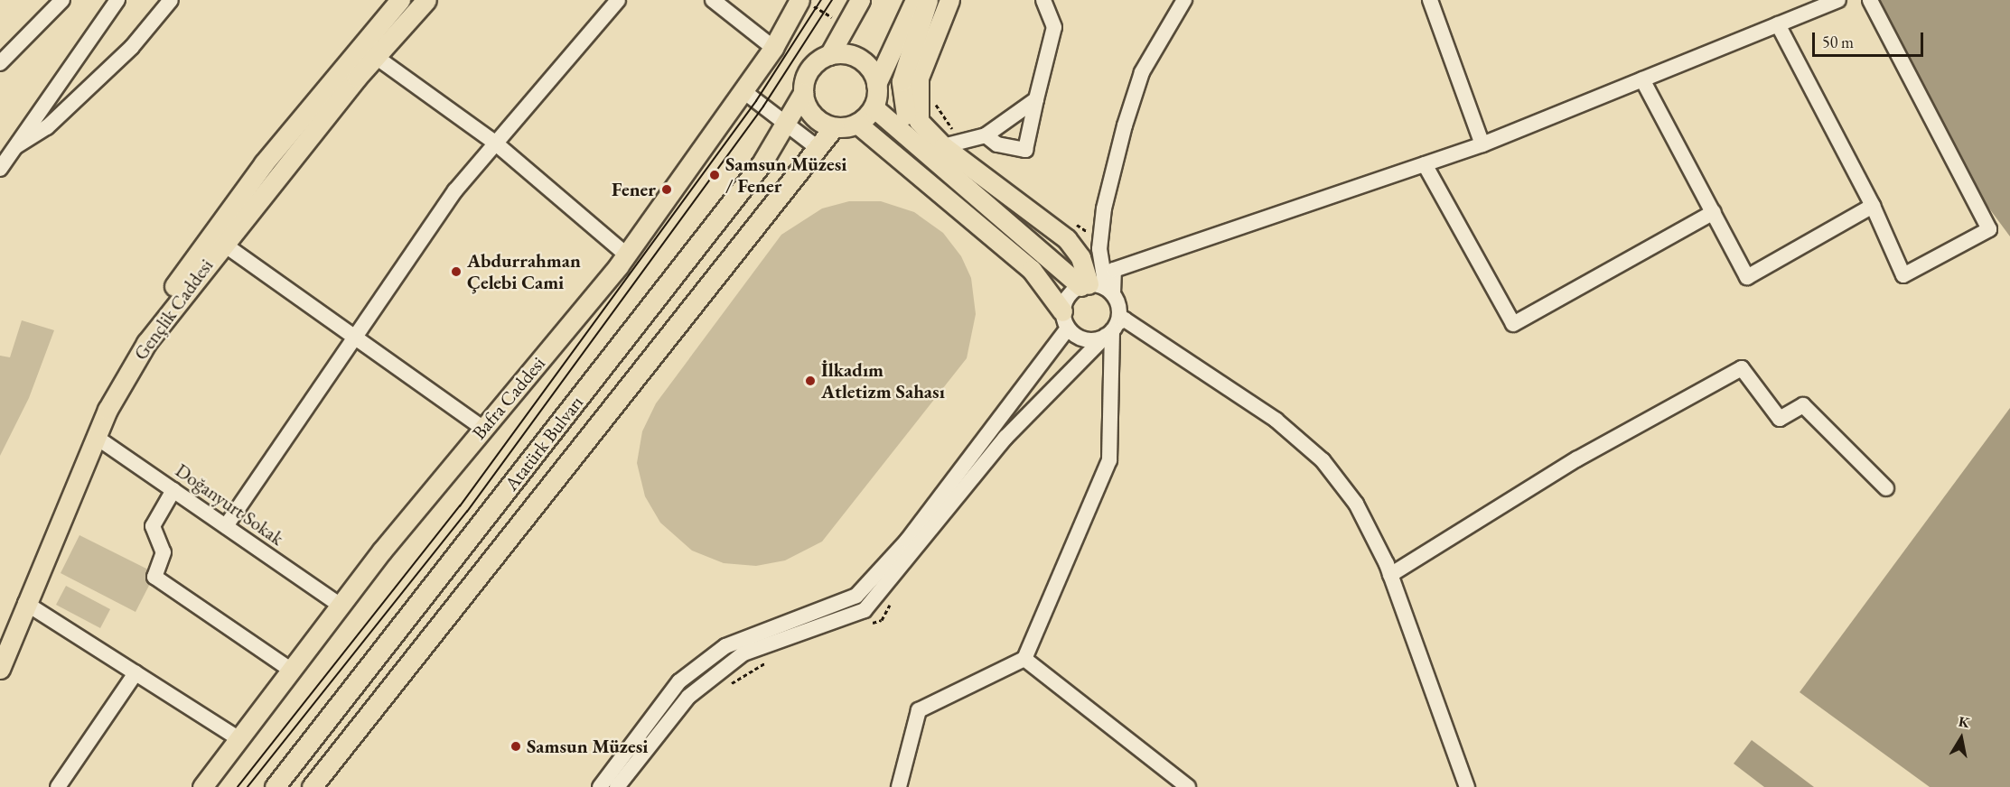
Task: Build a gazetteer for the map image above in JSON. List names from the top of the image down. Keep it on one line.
{"streets":{"main road":["Gençlik Caddesi","Bafra Caddesi","Atatürk Bulvarı"],"street":["Doğanyurt Sokak"]},"crossings":[["Gençlik Caddesi","Doğanyurt Sokak"],["Bafra Caddesi","Doğanyurt Sokak"]],"places":["Samsun Müzesi / Fener","Fener","Abdurrahman Çelebi Cami","İlkadım Atletizm Sahası","Samsun Müzesi"],"scale_bar":"50 m","north":"top"}
